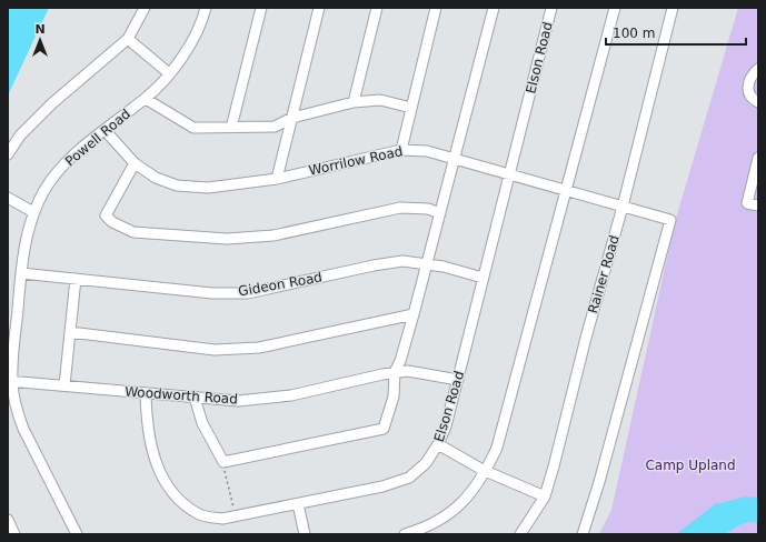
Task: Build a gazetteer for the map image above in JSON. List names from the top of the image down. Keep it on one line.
{"streets":{"street":["Elson Road","Powell Road","Worrilow Road","Rainer Road","Gideon Road","Woodworth Road"]},"crossings":[["Elson Road","Worrilow Road"],["Elson Road","Gideon Road"],["Elson Road","Woodworth Road"],["Powell Road","Worrilow Road"],["Powell Road","Gideon Road"],["Powell Road","Woodworth Road"],["Worrilow Road","Rainer Road"]],"parks":["Camp Upland"],"scale_bar":"100 m","north":"top"}
